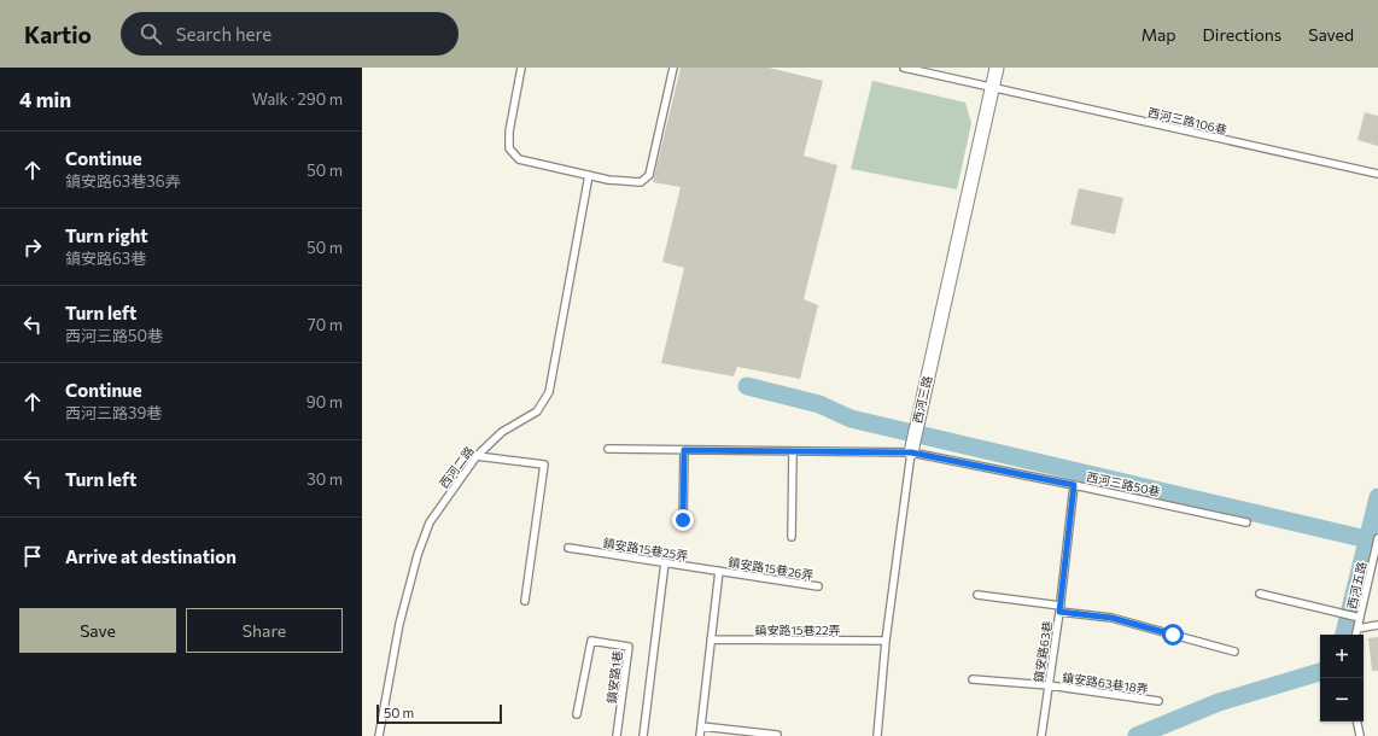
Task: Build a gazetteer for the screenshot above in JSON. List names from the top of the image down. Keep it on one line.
{"streets":{"street":["西河三路"],"lane":["西河三路106巷","西河二路","西河三路50巷","鎮安路15巷25弄","鎮安路15巷26弄","西河五路","鎮安路15巷22弄","鎮安路63巷","鎮安路1巷","鎮安路63巷18弄"]},"crossings":[["西河三路106巷","西河三路"],["西河三路","西河三路50巷"],["西河三路","鎮安路15巷22弄"],["西河三路50巷","鎮安路63巷"],["鎮安路15巷25弄","鎮安路15巷26弄"],["鎮安路63巷","鎮安路63巷18弄"]],"scale_bar":"50 m","page":{"header":"Kartio","search":"Search here","nav":["Map","Directions","Saved"],"heading":["4 min","Walk · 290 m"],"list":[["Continue","鎮安路63巷36弄","50 m"],["Turn right","鎮安路63巷","50 m"],["Turn left","西河三路50巷","70 m"],["Continue","西河三路39巷","90 m"],["Turn left","30 m"],"Arrive at destination"],"buttons":["Save","Share"],"map_buttons":["+","−"],"scale":"50 m"}}
